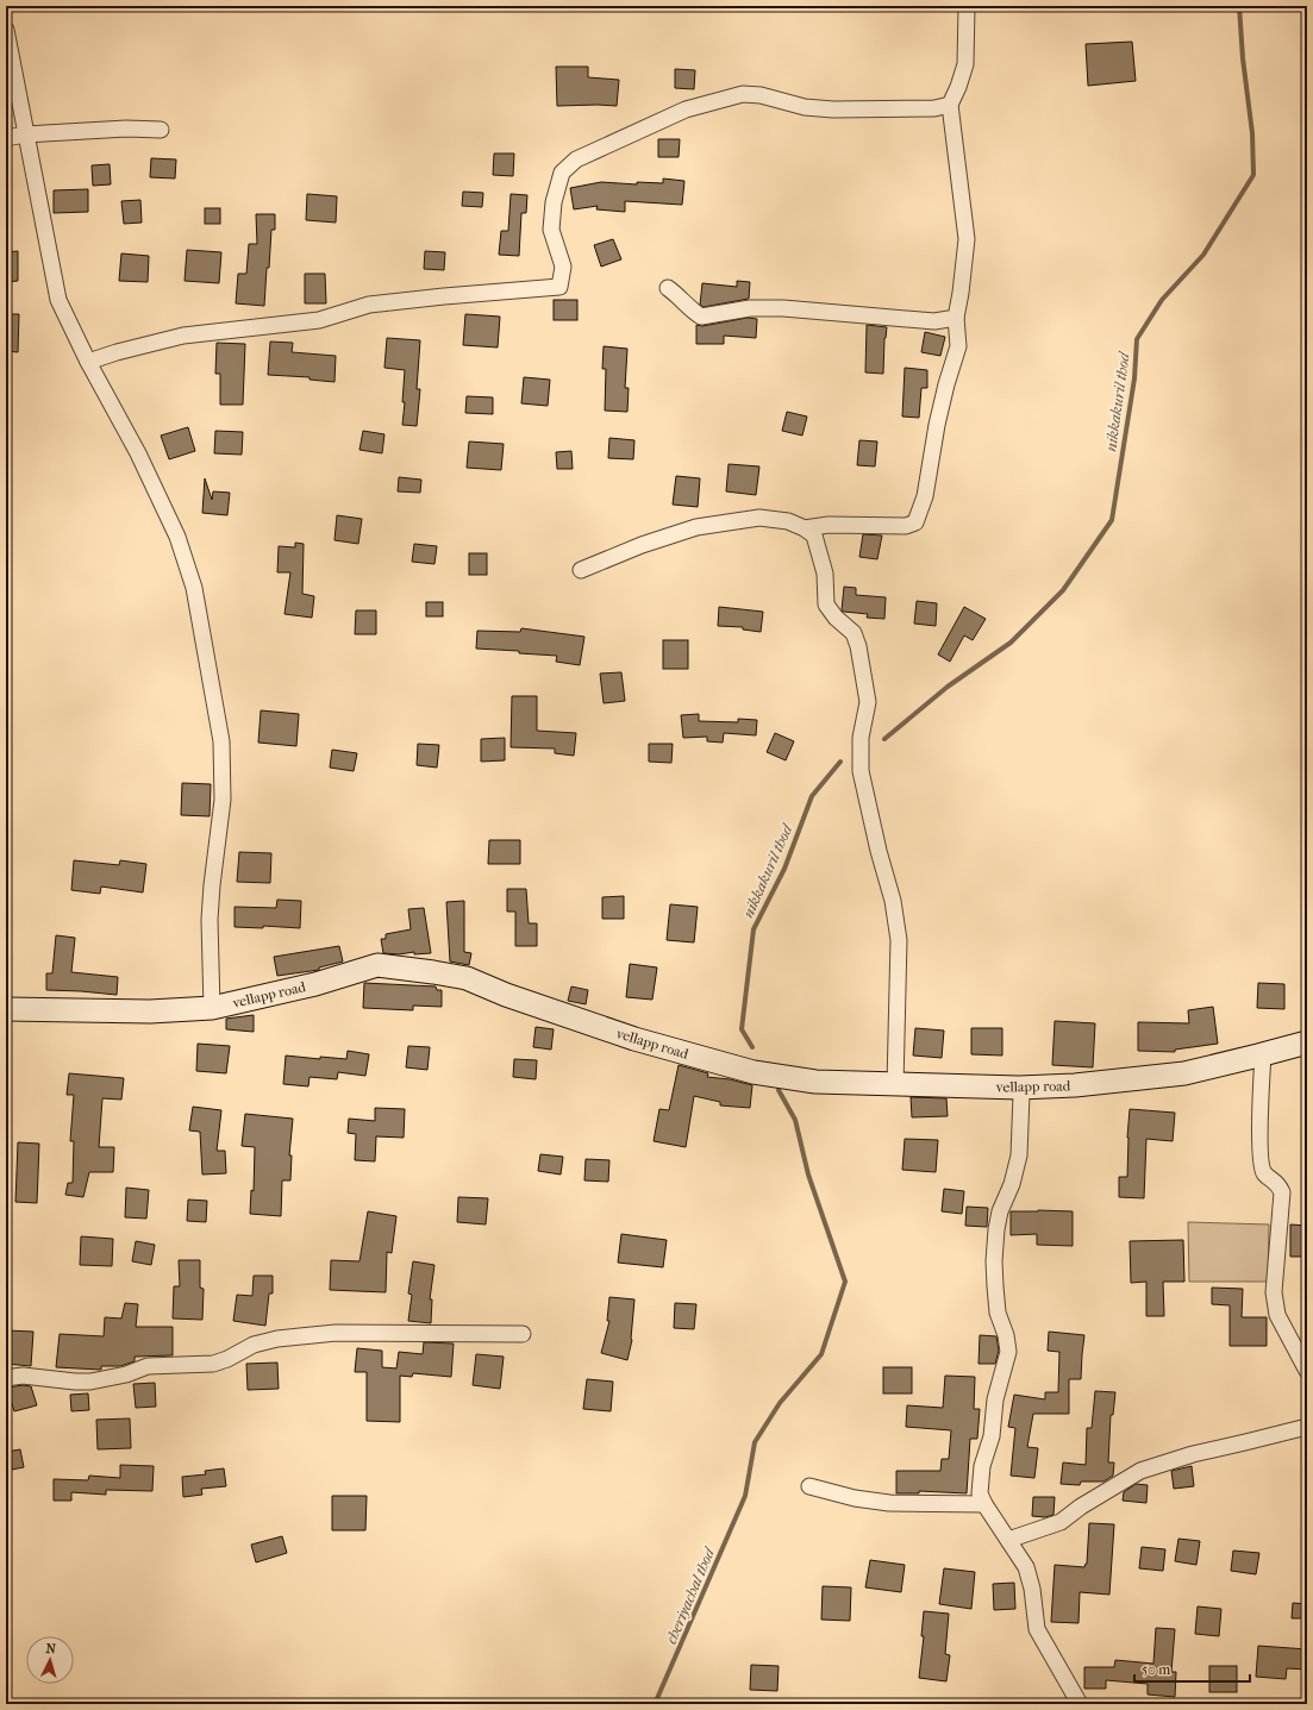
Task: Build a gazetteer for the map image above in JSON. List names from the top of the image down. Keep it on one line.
{"streets":{"main road":["vellapp road"]},"water":["nikkakuril thod","cheriyachal thod"],"scale_bar":"50 m","north":"top"}
